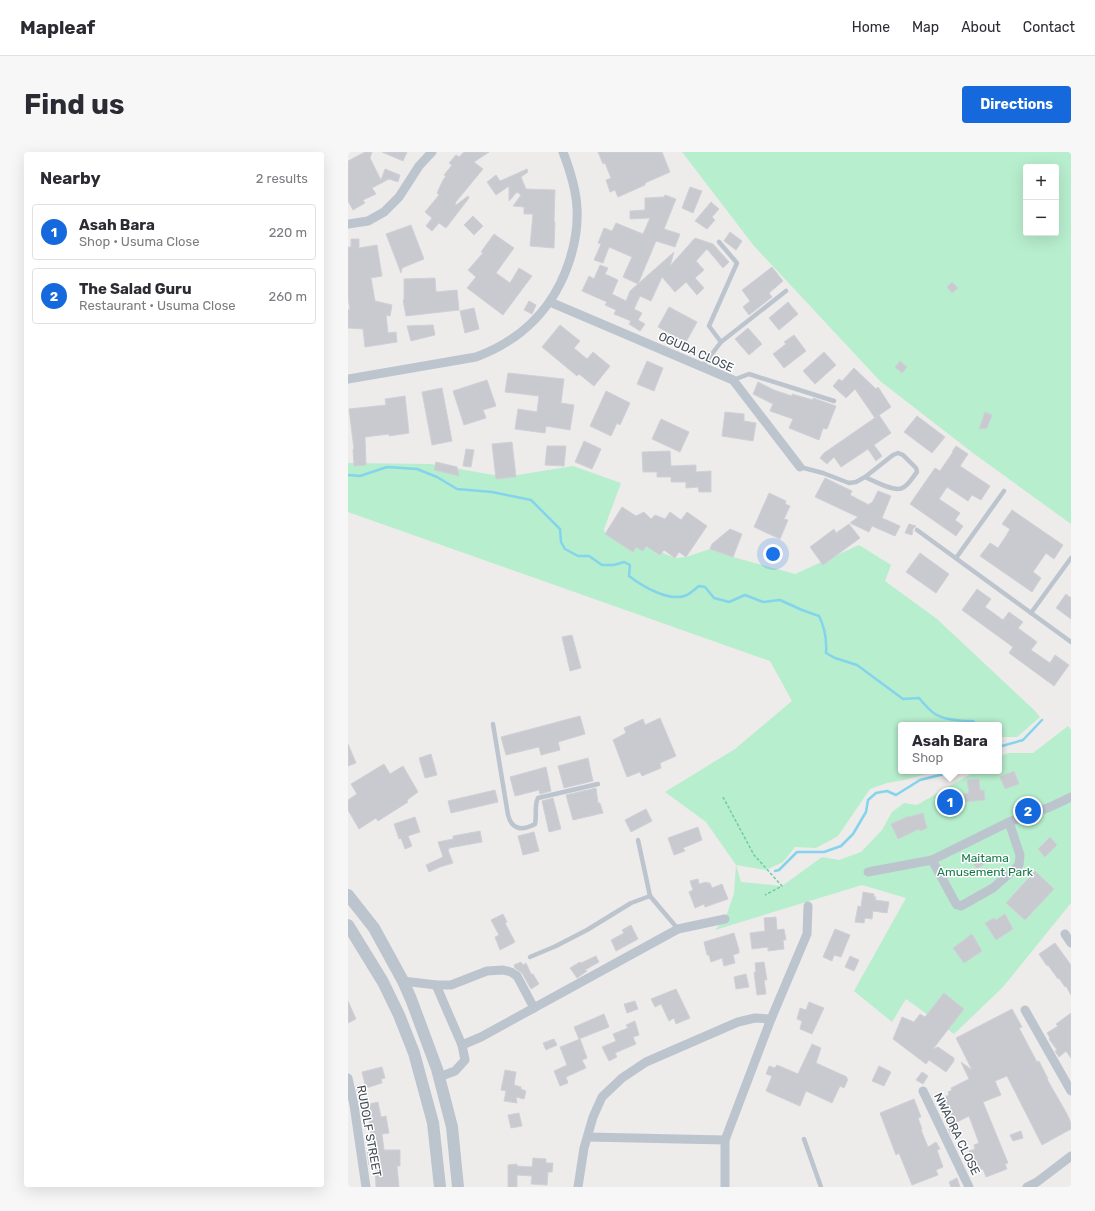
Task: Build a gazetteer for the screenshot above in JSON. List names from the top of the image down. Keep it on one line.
{"streets":{"street":["OGUDA CLOSE","RUDOLF STREET","NWAORA CLOSE"]},"parks":["Maitama Amusement Park"],"page":{"header":"Mapleaf","nav":["Home","Map","About","Contact"],"buttons":"Directions","title":"Find us","heading":["Nearby","2 results"],"map_buttons":["+","−"],"list":[{"mark":"1","name":"Asah Bara","note":"Shop · Usuma Close","value":"220 m"},{"mark":"2","name":"The Salad Guru","note":"Restaurant · Usuma Close","value":"260 m"}],"popup":["Asah Bara","Shop"],"pins":["1","2"]}}
